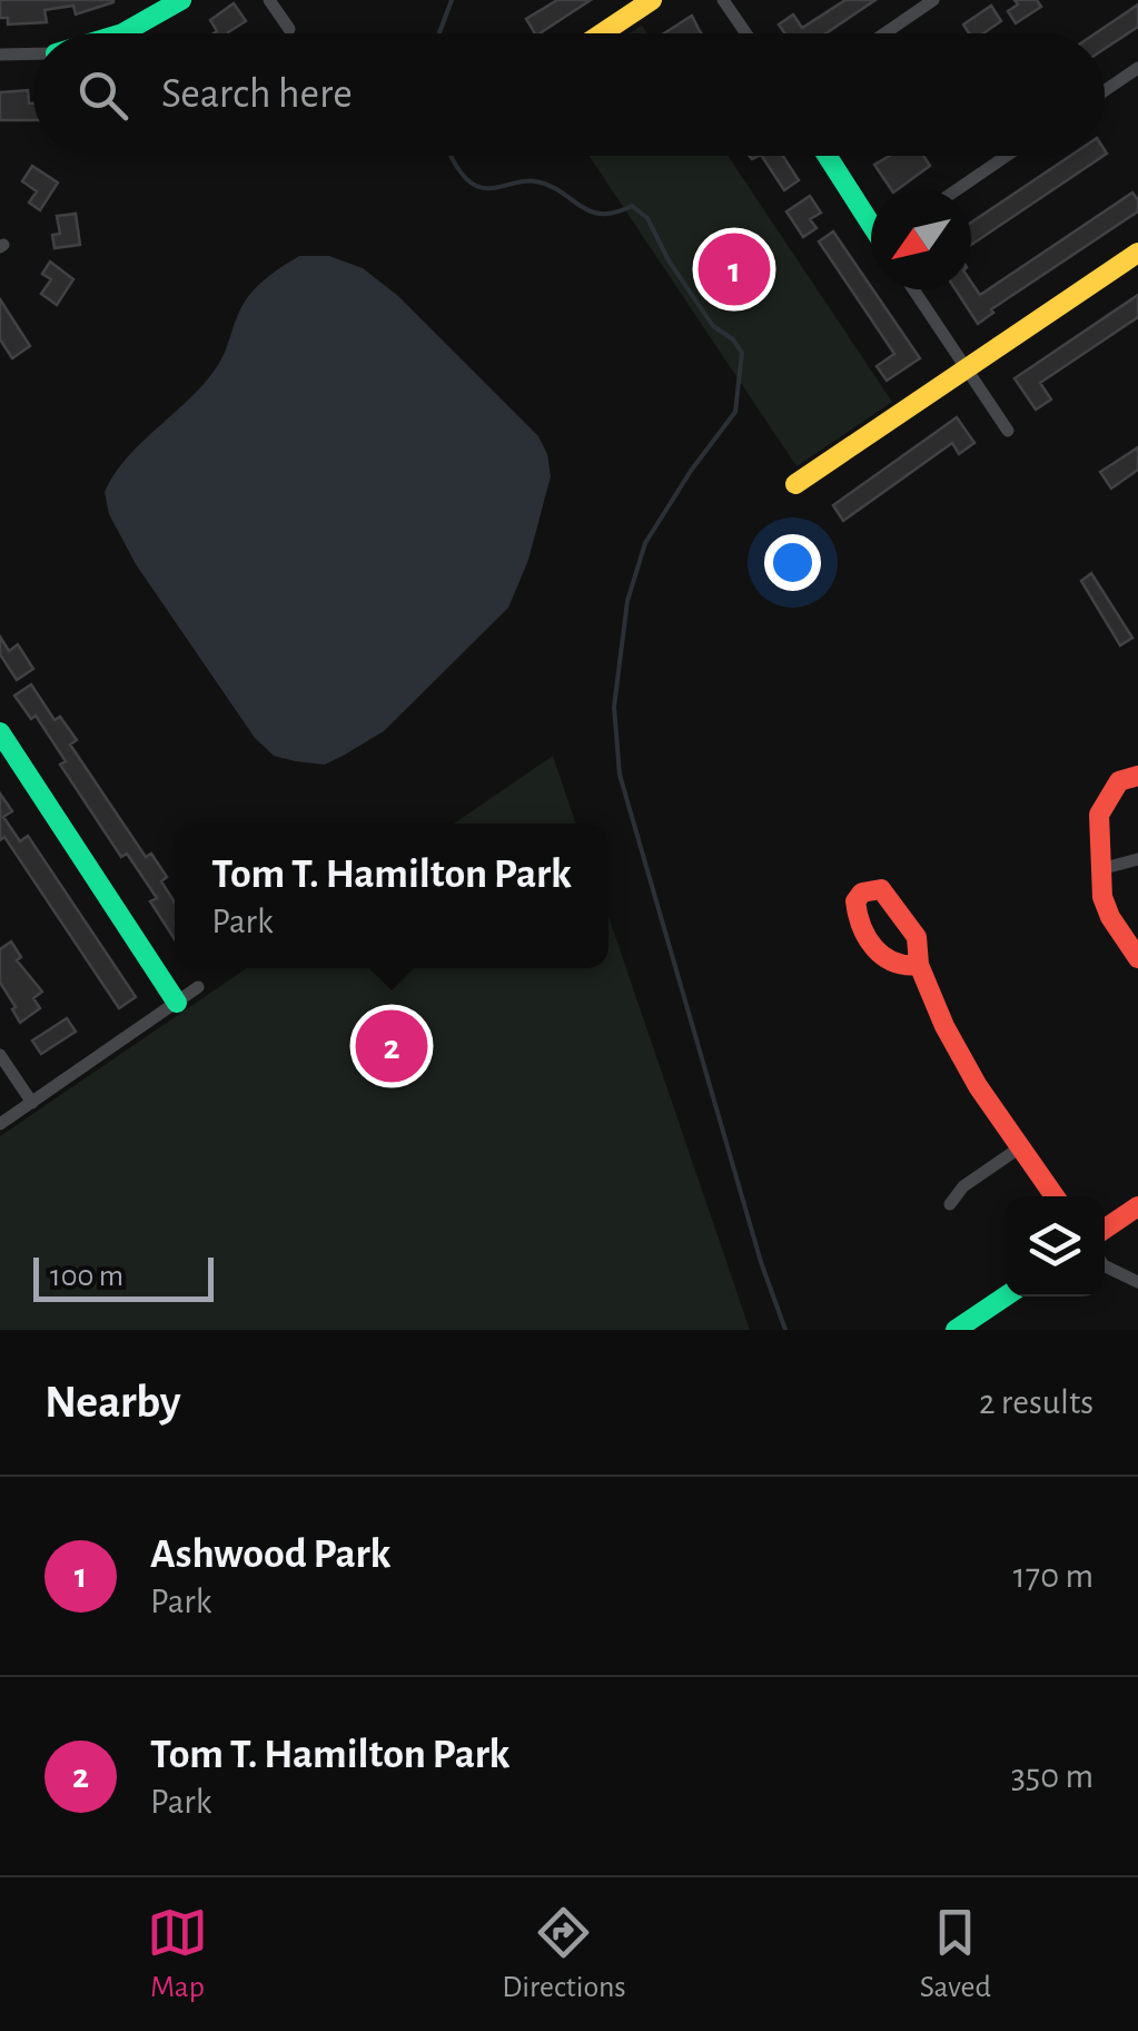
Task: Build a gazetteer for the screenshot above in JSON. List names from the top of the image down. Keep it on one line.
{"scale_bar":"100 m","north":"bottom left","page":{"search":"Search here","pins":["1","2"],"popup":["Tom T. Hamilton Park","Park"],"scale":"100 m","heading":["Nearby","2 results"],"list":[{"mark":"1","name":"Ashwood Park","note":"Park","value":"170 m"},{"mark":"2","name":"Tom T. Hamilton Park","note":"Park","value":"350 m"}],"nav":["Map","Directions","Saved"]}}
